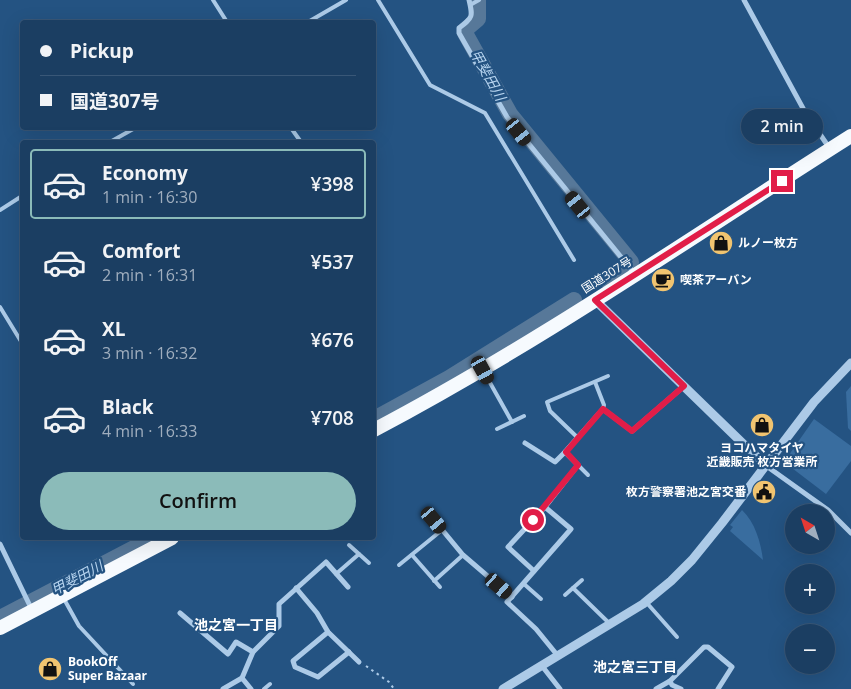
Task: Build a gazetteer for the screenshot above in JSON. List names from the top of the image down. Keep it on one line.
{"streets":{"highway":["国道307号"]},"districts":["池之宮一丁目","池之宮三丁目"],"water":["甲斐田川"],"places":{"shop":["ルノー枚方","ヨコハマタイヤ 近畿販売 枚方営業所","BookOff Super Bazaar"],"cafe":["喫茶アーバン"],"public building":["枚方警察署池之宮交番"]},"north":"top left","page":{"banner":["Pickup","国道307号"],"bubble":"2 min","list":[{"name":"Economy","note":"1 min · 16:30","value":"¥398"},{"name":"Comfort","note":"2 min · 16:31","value":"¥537"},{"name":"XL","note":"3 min · 16:32","value":"¥676"},{"name":"Black","note":"4 min · 16:33","value":"¥708"}],"buttons":"Confirm","map_buttons":["+","−"]}}
